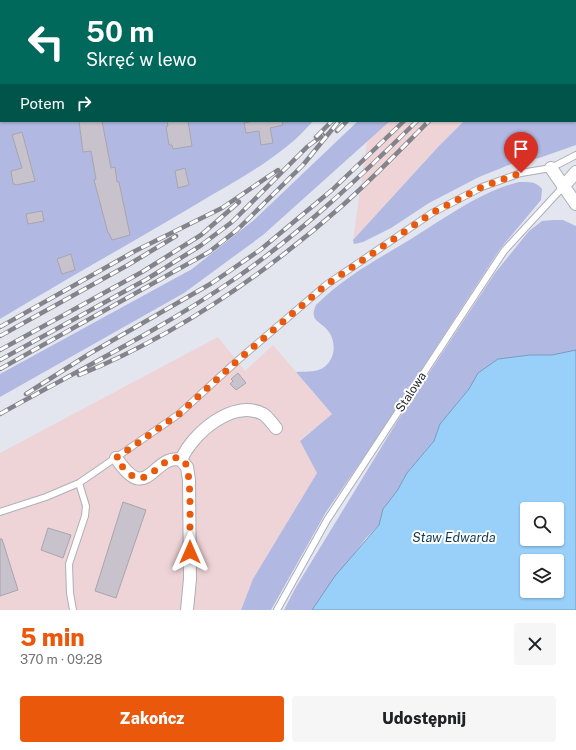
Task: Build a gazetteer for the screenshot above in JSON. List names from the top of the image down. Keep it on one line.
{"streets":{"lane":["Stalowa"]},"water":["Staw Edwarda"],"page":{"turn":["50 m","Skręć w lewo"],"then":"Potem","heading":["5 min","370 m · 09:28"],"buttons":["Zakończ","Udostępnij"]}}
